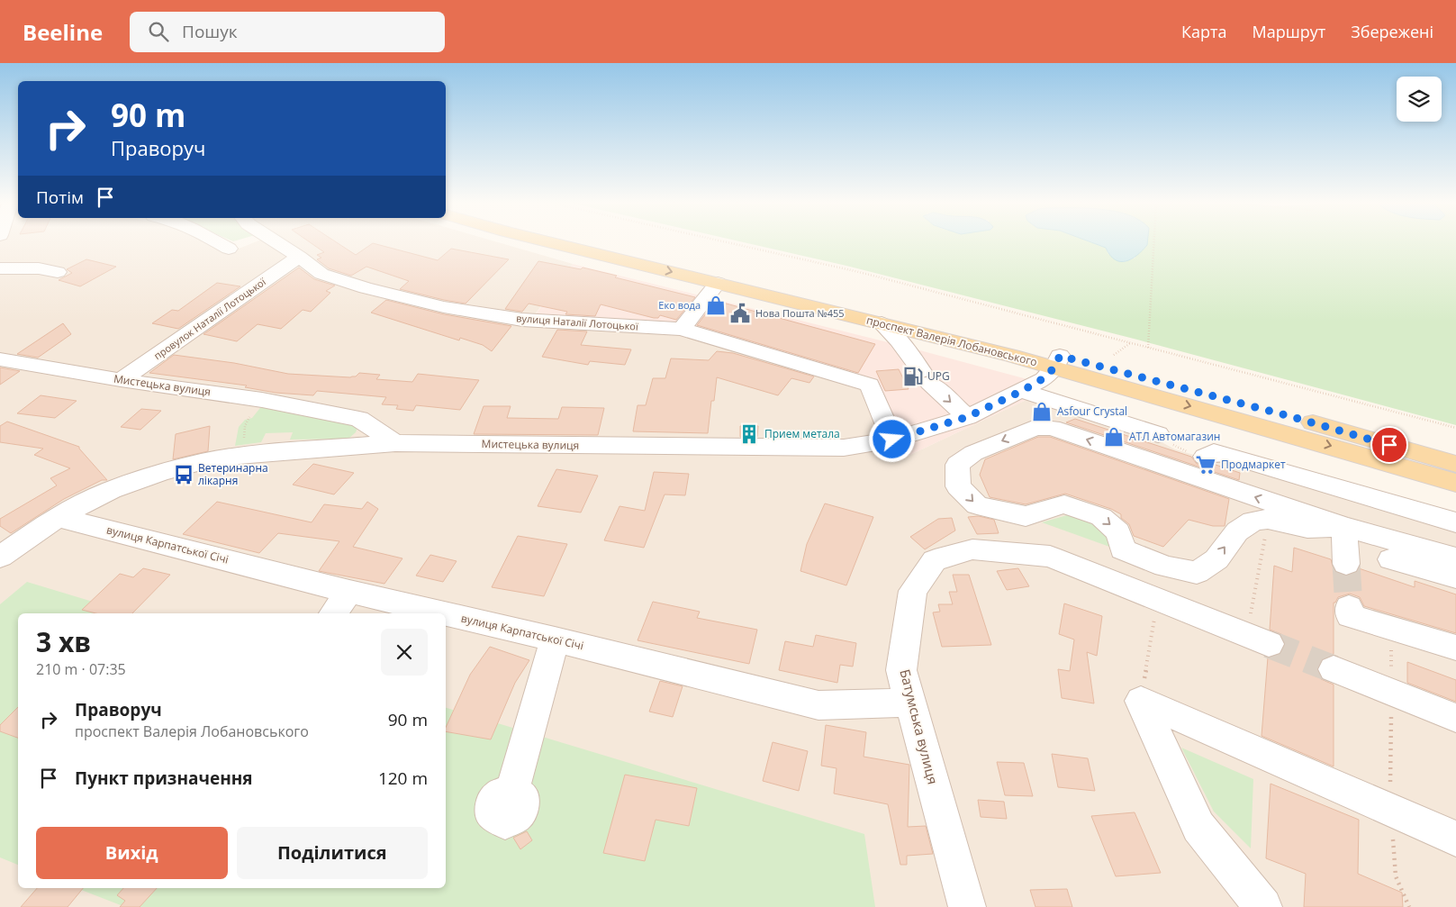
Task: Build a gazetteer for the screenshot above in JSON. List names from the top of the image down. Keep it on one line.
{"streets":{"main road":["проспект Валерія Лобановського"],"street":["провулок Наталії Лотоцької","вулиця Наталії Лотоцької","Мистецька вулиця","вулиця Карпатської Січі","Батумська вулиця"]},"crossings":[["провулок Наталії Лотоцької","вулиця Наталії Лотоцької"],["провулок Наталії Лотоцької","Мистецька вулиця"],["вулиця Наталії Лотоцької","Мистецька вулиця"],["проспект Валерія Лобановського","Мистецька вулиця"],["вулиця Карпатської Січі","Батумська вулиця"]],"places":{"shop":["Еко вода","Asfour Crystal","АТЛ Автомагазин"],"public building":["Нова Пошта №455"],"fuel station":["UPG"],"building":["Прием метала"],"supermarket":["Продмаркет"],"bus stop":["Ветеринарна лікарня"]},"page":{"header":"Beeline","search":"Пошук","nav":["Карта","Маршрут","Збережені"],"turn":["90 m","Праворуч"],"then":"Потім","heading":["3 хв","210 m · 07:35"],"list":[{"name":"Праворуч","note":"проспект Валерія Лобановського","value":"90 m"},{"name":"Пункт призначення","value":"120 m"}],"buttons":["Вихід","Поділитися"]}}
